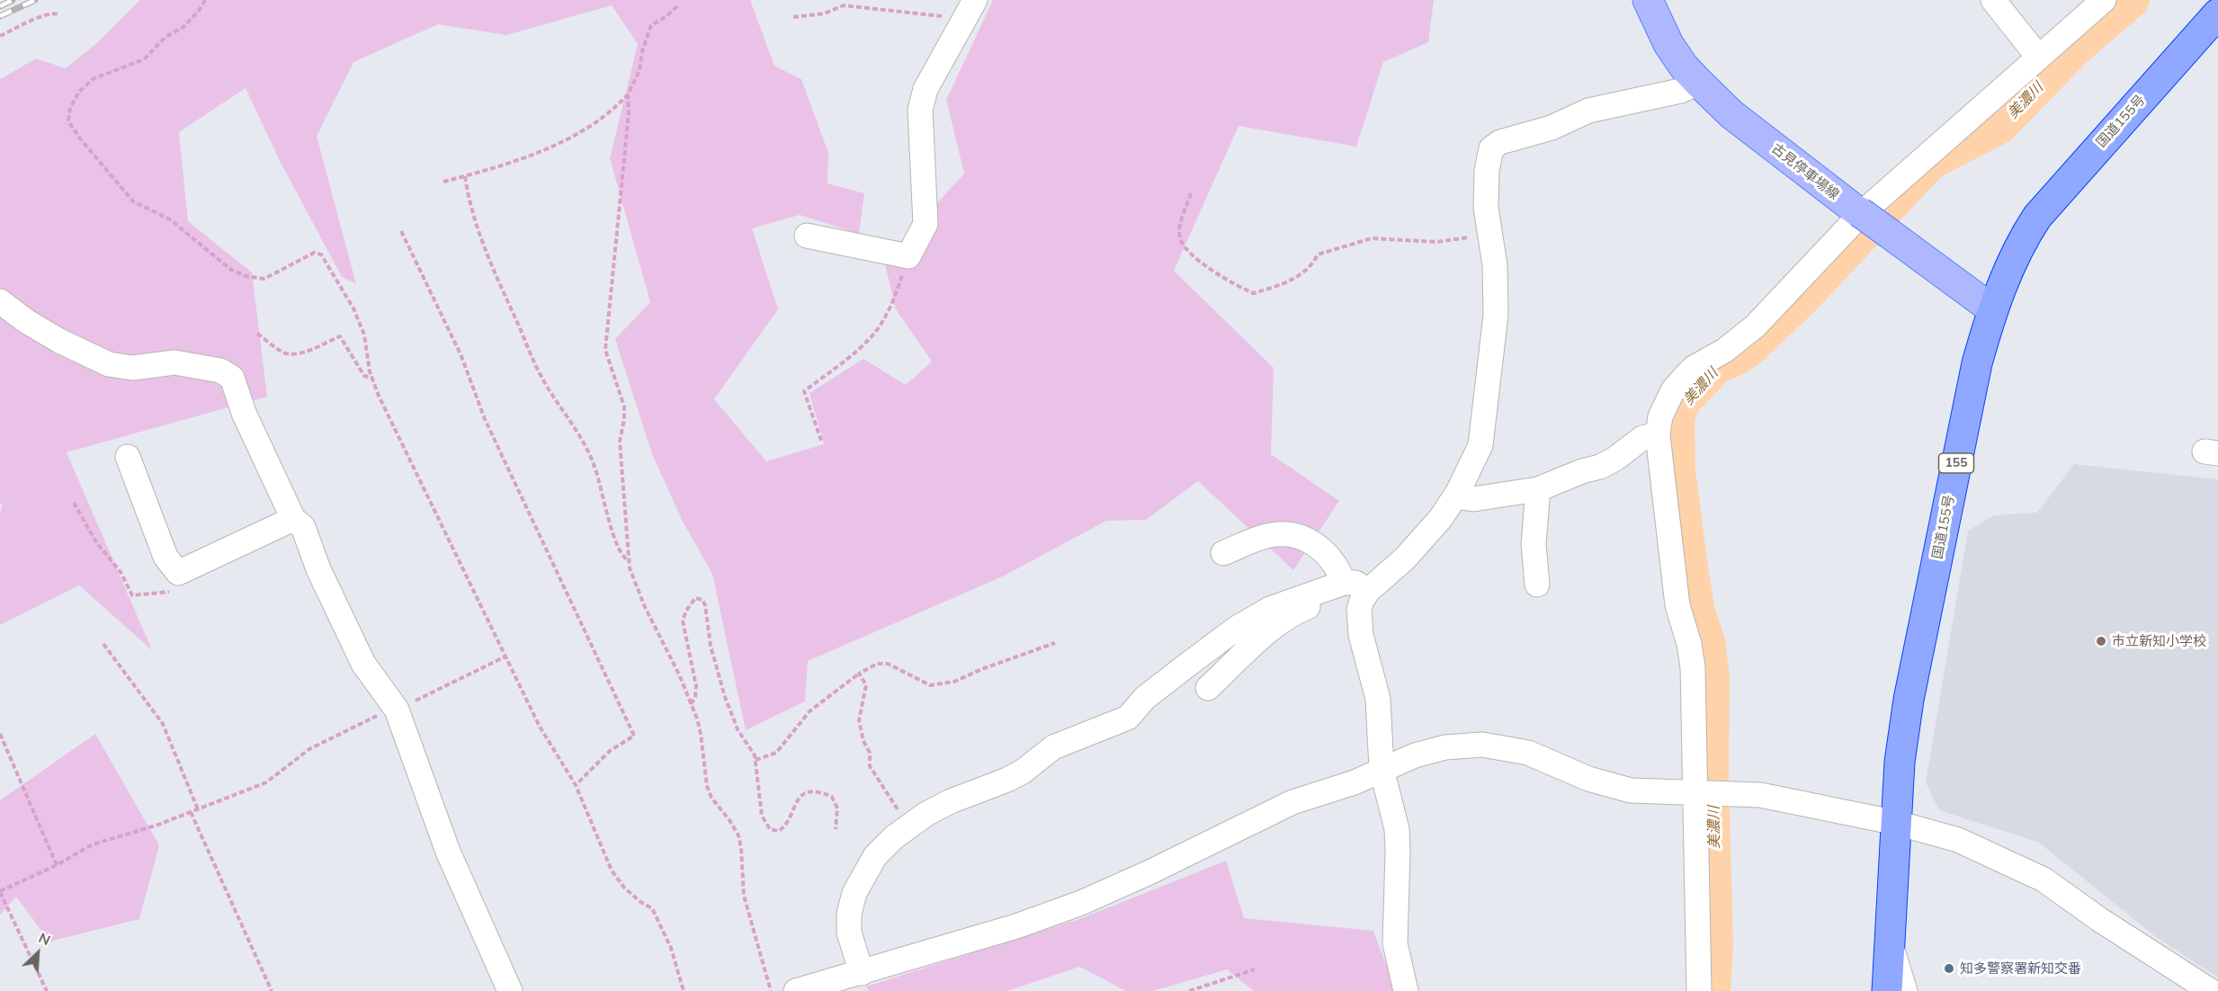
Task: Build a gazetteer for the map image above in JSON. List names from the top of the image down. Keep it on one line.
{"streets":{"highway":["国道155号","155"],"main road":["古見停車場線"]},"crossings":[["国道155号","古見停車場線"]],"water":["美濃川"],"places":["市立新知小学校","知多警察署新知交番"],"north":"top right"}
